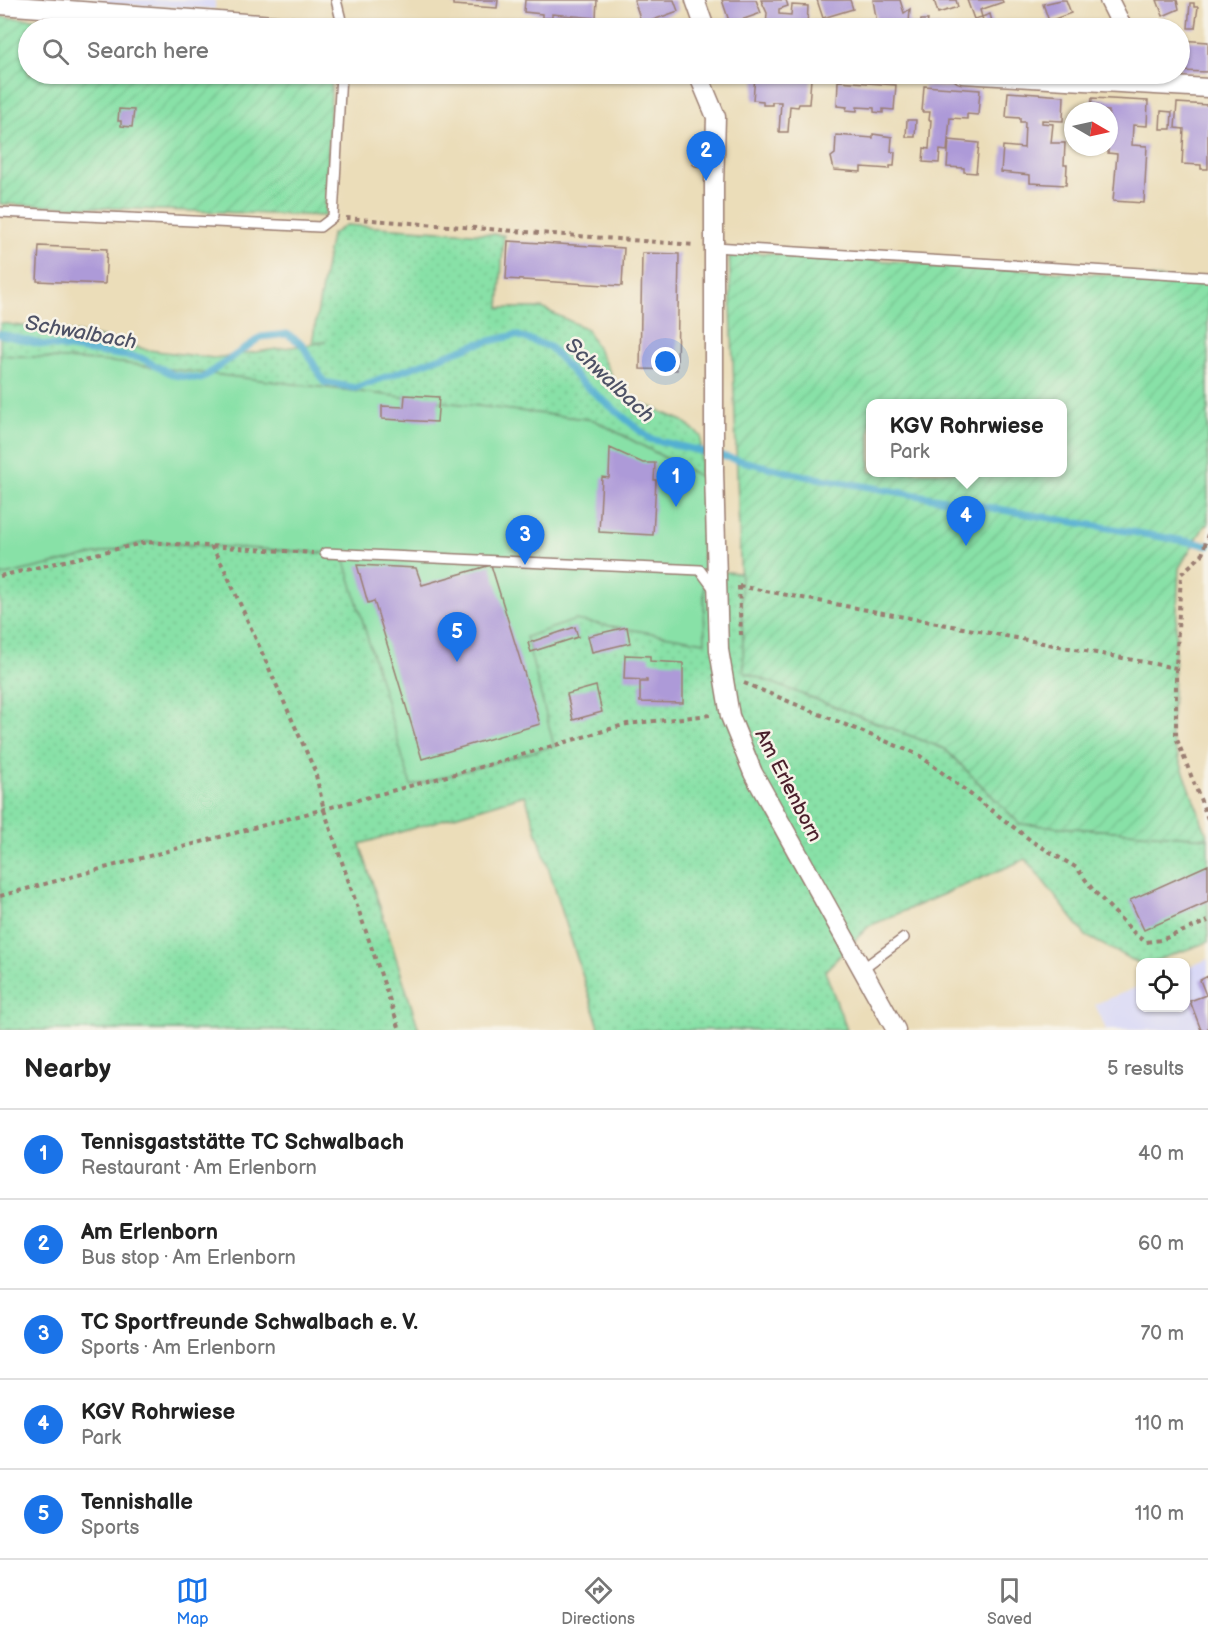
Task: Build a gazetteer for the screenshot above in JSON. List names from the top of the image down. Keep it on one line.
{"streets":{"street":["Am Erlenborn"]},"water":["Schwalbach"],"north":"right","page":{"search":"Search here","pins":["2","1","4","3","5"],"popup":["KGV Rohrwiese","Park"],"heading":["Nearby","5 results"],"list":[{"mark":"1","name":"Tennisgaststätte TC Schwalbach","note":"Restaurant · Am Erlenborn","value":"40 m"},{"mark":"2","name":"Am Erlenborn","note":"Bus stop · Am Erlenborn","value":"60 m"},{"mark":"3","name":"TC Sportfreunde Schwalbach e. V.","note":"Sports · Am Erlenborn","value":"70 m"},{"mark":"4","name":"KGV Rohrwiese","note":"Park","value":"110 m"},{"mark":"5","name":"Tennishalle","note":"Sports","value":"110 m"}],"nav":["Map","Directions","Saved"]}}
